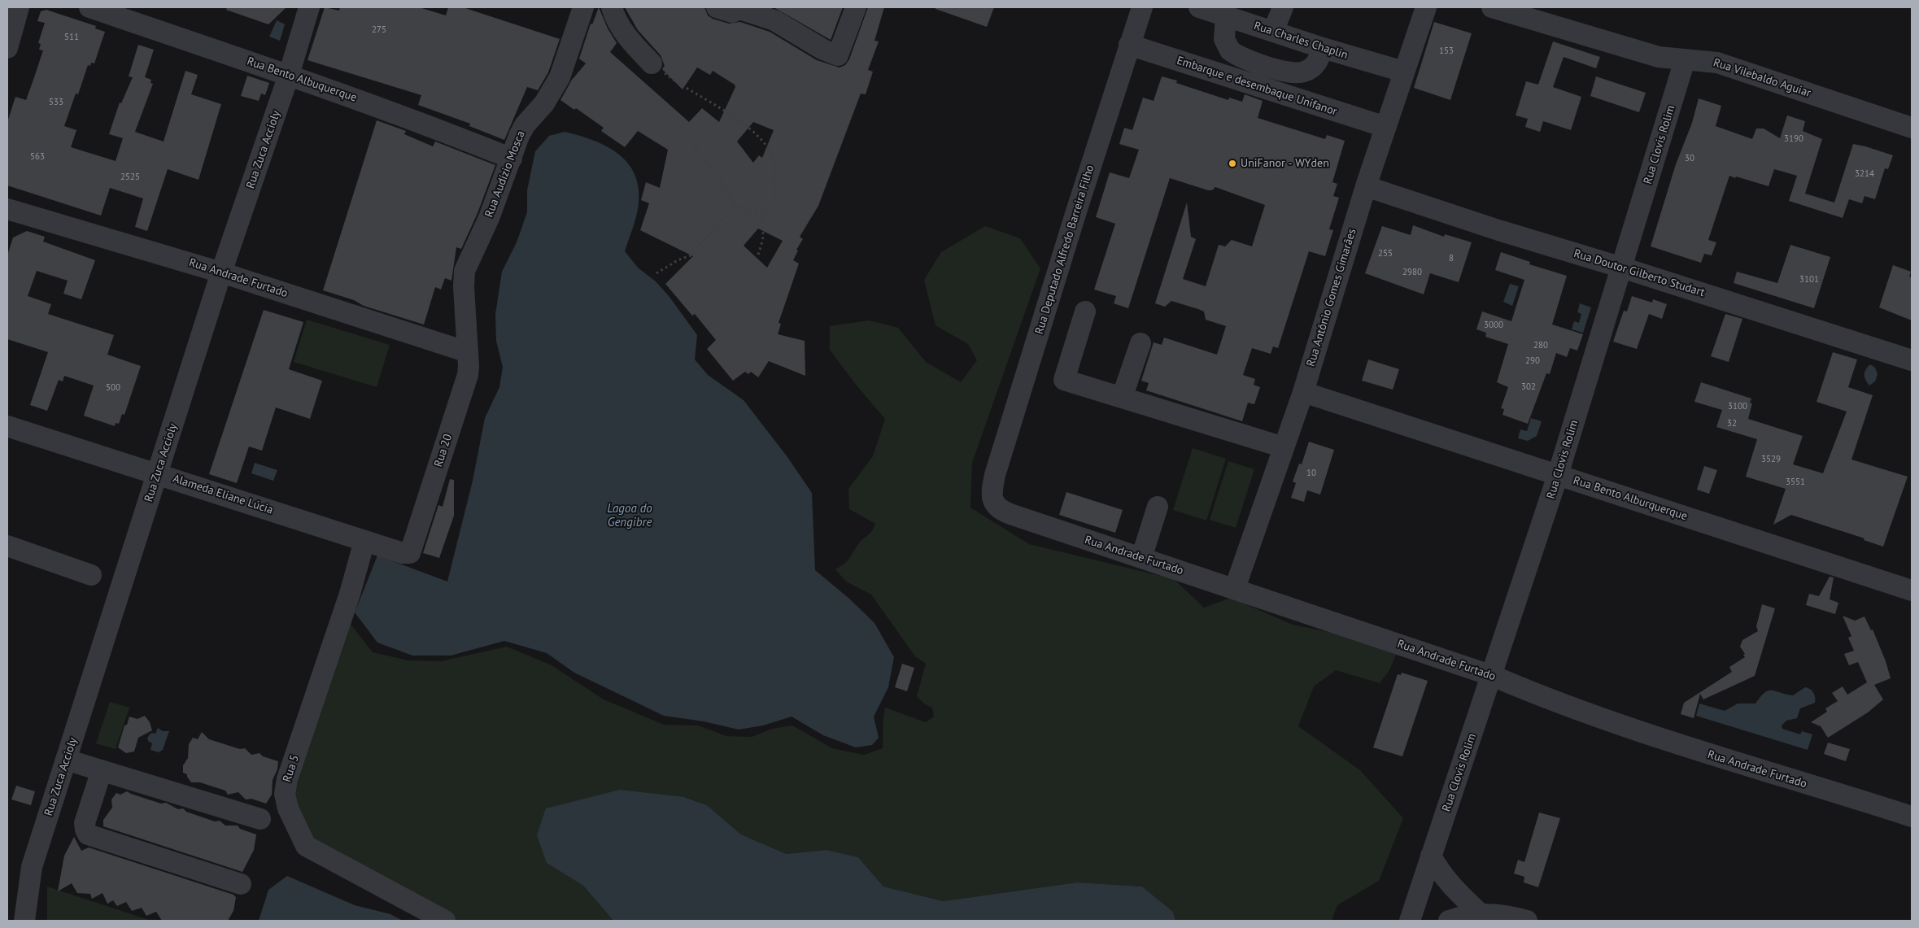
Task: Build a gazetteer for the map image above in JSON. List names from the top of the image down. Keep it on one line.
{"streets":{"street":["Rua Charles Chaplin","Rua Vilebaldo Aguiar","Rua Bento Albuquerque","Embarque e desembaque Unifanor","Rua Clovis Rolim","Rua Zuca Accioly","Rua Audízio Mosca","Rua Deputado Alfredo Barreira Filho","Rua Doutor Gilberto Studart","Rua Andrade Furtado","Rua Antônio Gomes Gimarães","Rua 20","Alameda Eliane Lúcia","Rua Bento Alburquerque","Rua 5"]},"crossings":[["Rua Charles Chaplin","Rua Antônio Gomes Gimarães"],["Rua Vilebaldo Aguiar","Rua Clovis Rolim"],["Rua Bento Albuquerque","Rua Zuca Accioly"],["Rua Bento Albuquerque","Rua Audízio Mosca"],["Embarque e desembaque Unifanor","Rua Deputado Alfredo Barreira Filho"],["Embarque e desembaque Unifanor","Rua Antônio Gomes Gimarães"],["Rua Clovis Rolim","Rua Doutor Gilberto Studart"],["Rua Clovis Rolim","Rua Andrade Furtado"],["Rua Clovis Rolim","Rua Bento Alburquerque"],["Rua Zuca Accioly","Rua Andrade Furtado"],["Rua Zuca Accioly","Alameda Eliane Lúcia"],["Rua Audízio Mosca","Rua Andrade Furtado"],["Rua Audízio Mosca","Rua 20"],["Rua Deputado Alfredo Barreira Filho","Rua Andrade Furtado"],["Rua Doutor Gilberto Studart","Rua Antônio Gomes Gimarães"],["Rua Andrade Furtado","Rua Antônio Gomes Gimarães"],["Rua Andrade Furtado","Rua 20"],["Rua Antônio Gomes Gimarães","Rua Bento Alburquerque"],["Rua 20","Alameda Eliane Lúcia"],["Alameda Eliane Lúcia","Rua 5"]],"water":["Lagoa do Gengibre"],"places":["UniFanor - WYden"],"house_numbers":["275","511","153","533","3190","563","30","3214","2525","255","8","2980","3101","3000","280","290","302","500","3100","32","3529","10","3551"]}
